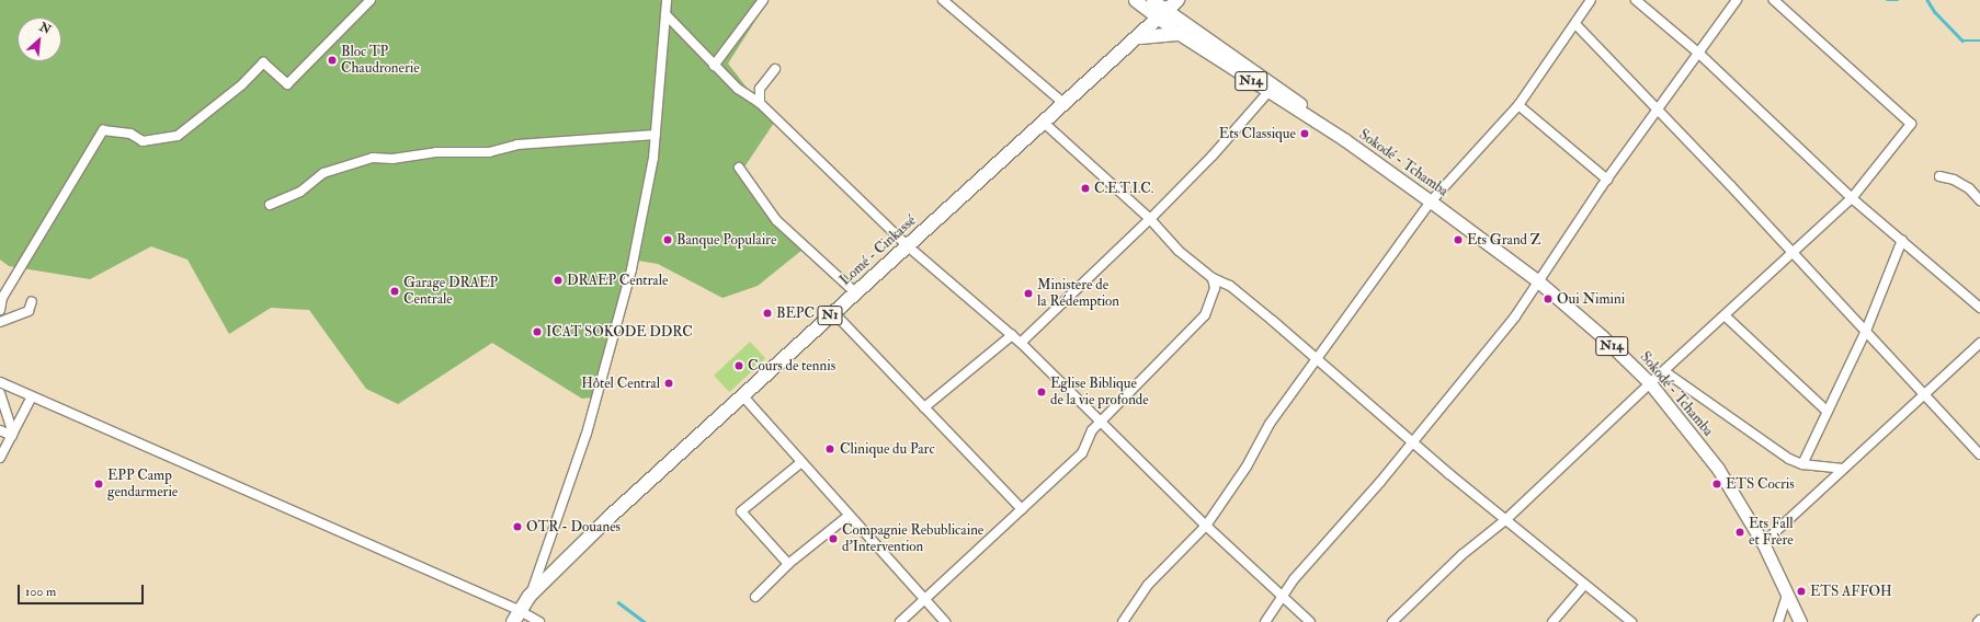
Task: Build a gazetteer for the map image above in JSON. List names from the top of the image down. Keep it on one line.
{"streets":{"highway":["Lomé - Cinkassé","N1"],"main road":["N14","Sokodé - Tchamba"]},"crossings":[["Sokodé - Tchamba","Lomé - Cinkassé"]],"places":["Bloc TP Chaudronerie","Ets Classique","C.E.T.I.C.","Banque Populaire","Ets Grand Z","DRAEP Centrale","Garage DRAEP Centrale","Ministere de la Rédemption","Oui Nimini","BEPC","ICAT SOKODE DDRC","Cours de tennis","Hôtel Central","Eglise Biblique de la vie profonde","Clinique du Parc","EPP Camp gendarmerie","ETS Cocris","OTR - Douanes","Ets Fall et Frère","Compagnie Rebublicaine d'Intervention","ETS AFFOH"],"scale_bar":"100 m","north":"top right"}
